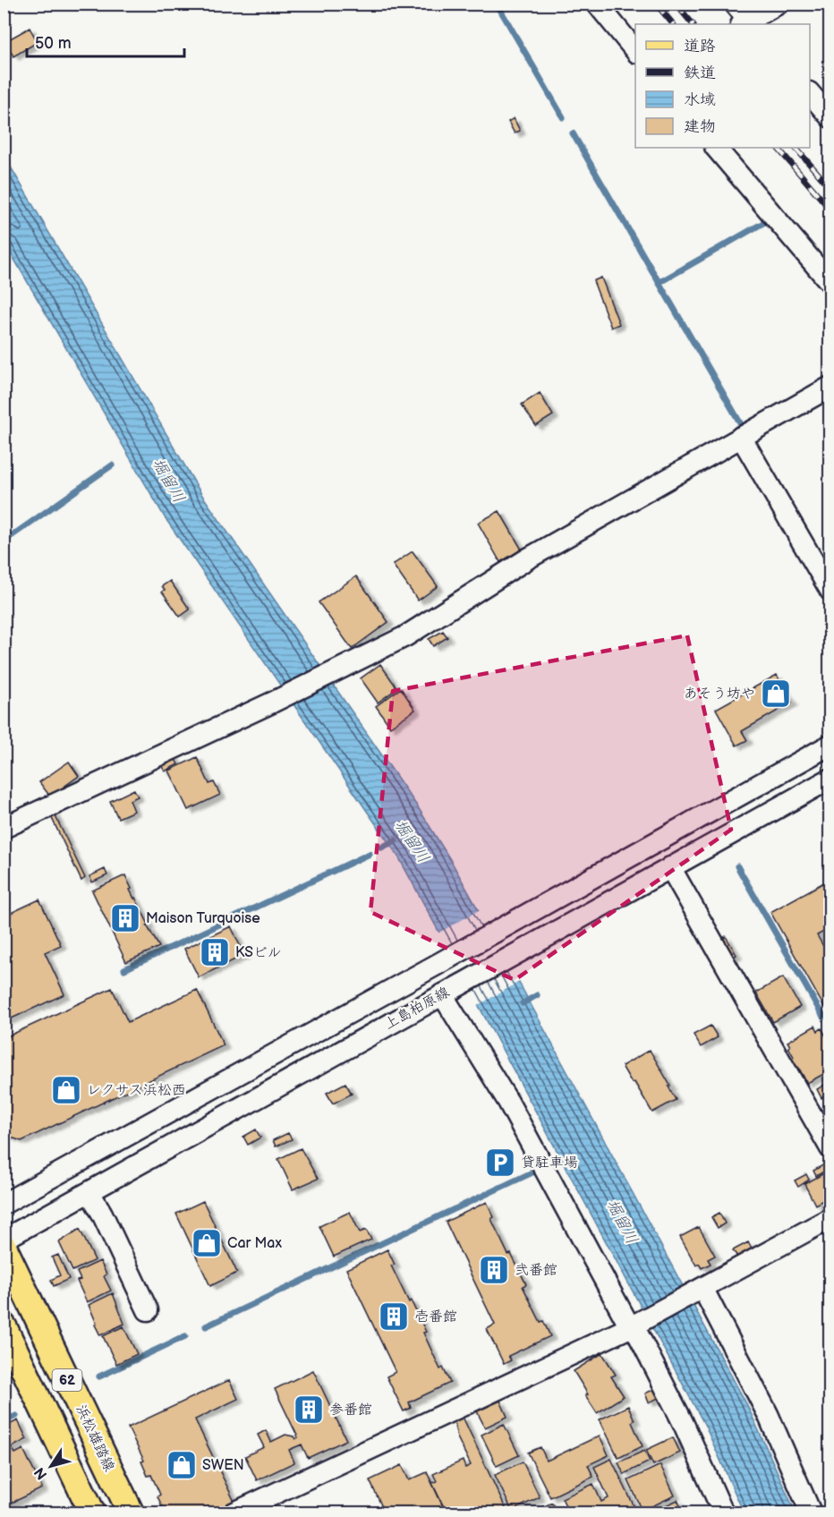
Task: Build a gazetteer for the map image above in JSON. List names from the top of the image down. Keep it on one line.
{"streets":{"main road":["62","浜松雄踏線"],"street":["上島柏原線"]},"water":["堀留川"],"places":{"shop":["あそう坊や","レクサス浜松西","Car Max","SWEN"],"building":["Maison Turquoise","KSビル","弐番館","壱番館","参番館"],"parking":["貸駐車場"]},"legend":["道路","鉄道","水域","建物"],"scale_bar":"50 m","north":"bottom left"}
